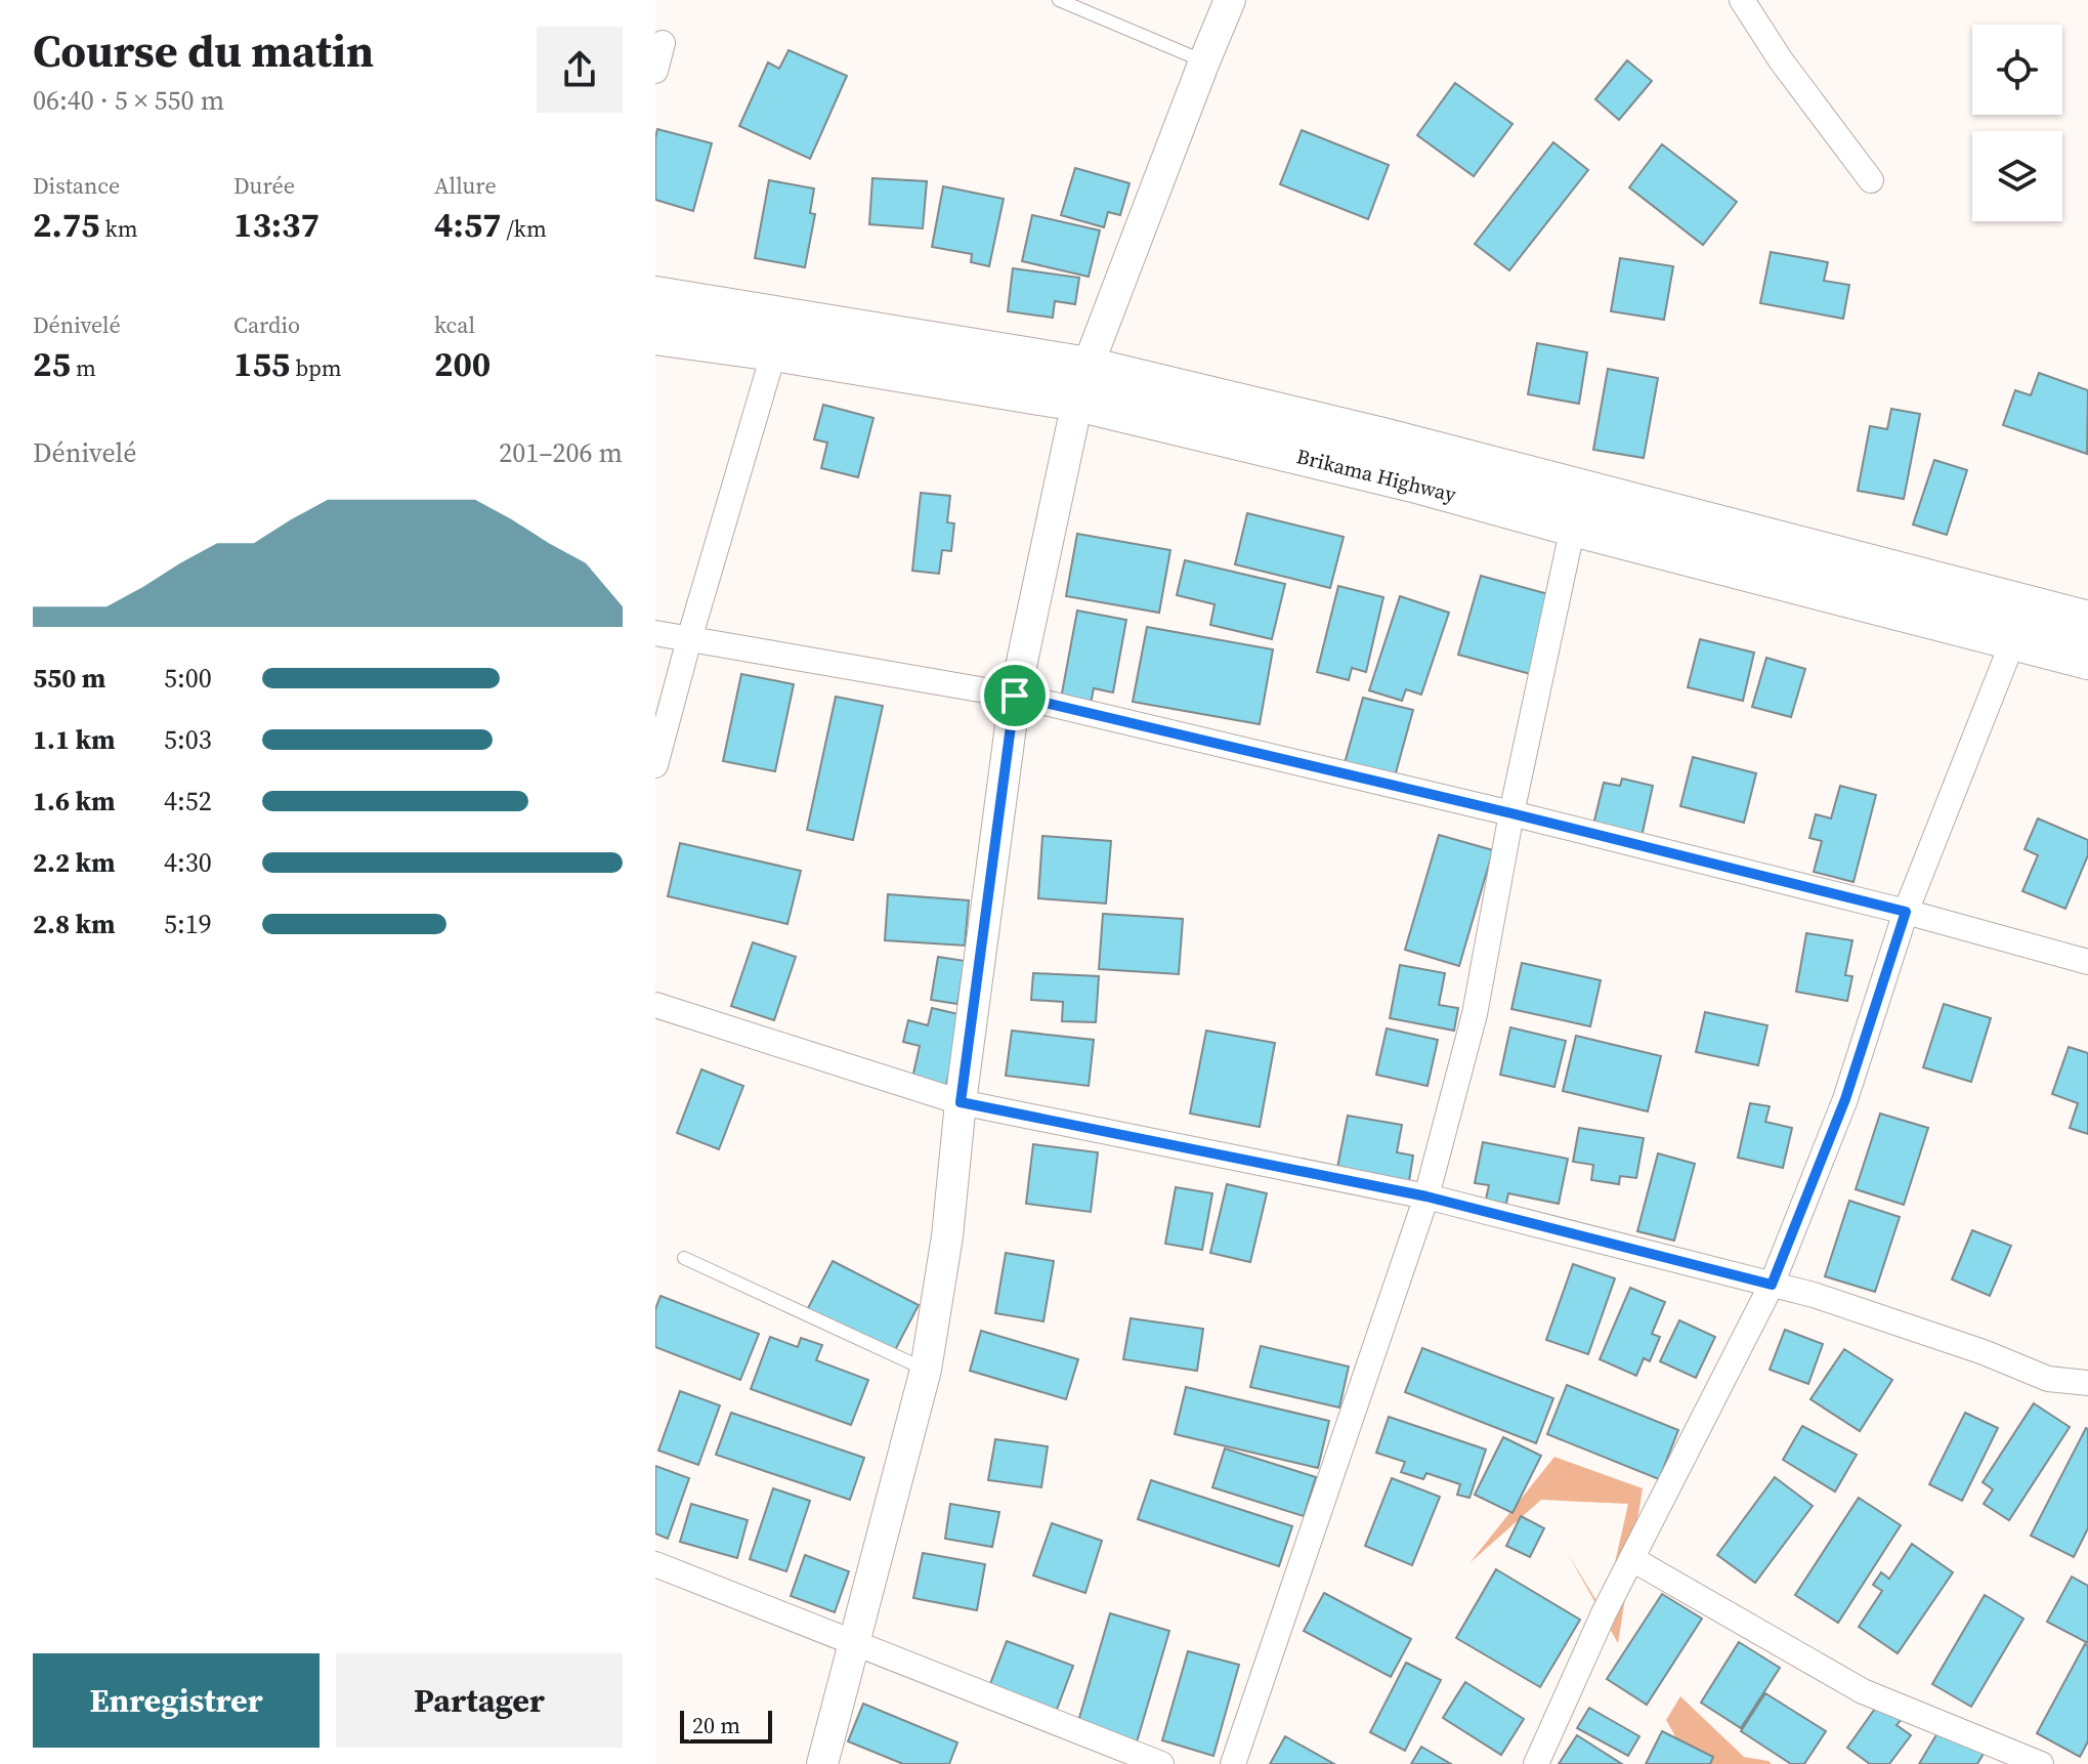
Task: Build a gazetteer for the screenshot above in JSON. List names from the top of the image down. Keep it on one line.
{"streets":{"highway":["Brikama Highway"]},"scale_bar":"20 m","page":{"heading":["Course du matin","06:40 · 5 × 550 m"],"stats":[["Distance","2.75 km"],["Durée","13:37"],["Allure","4:57 /km"],["Dénivelé","25 m"],["Cardio","155 bpm"],["kcal","200"]],"chart":["Dénivelé","201–206 m"],"list":[{"name":"550 m","note":"5:00"},{"name":"1.1 km","note":"5:03"},{"name":"1.6 km","note":"4:52"},{"name":"2.2 km","note":"4:30"},{"name":"2.8 km","note":"5:19"}],"buttons":["Enregistrer","Partager"],"scale":"20 m"}}
